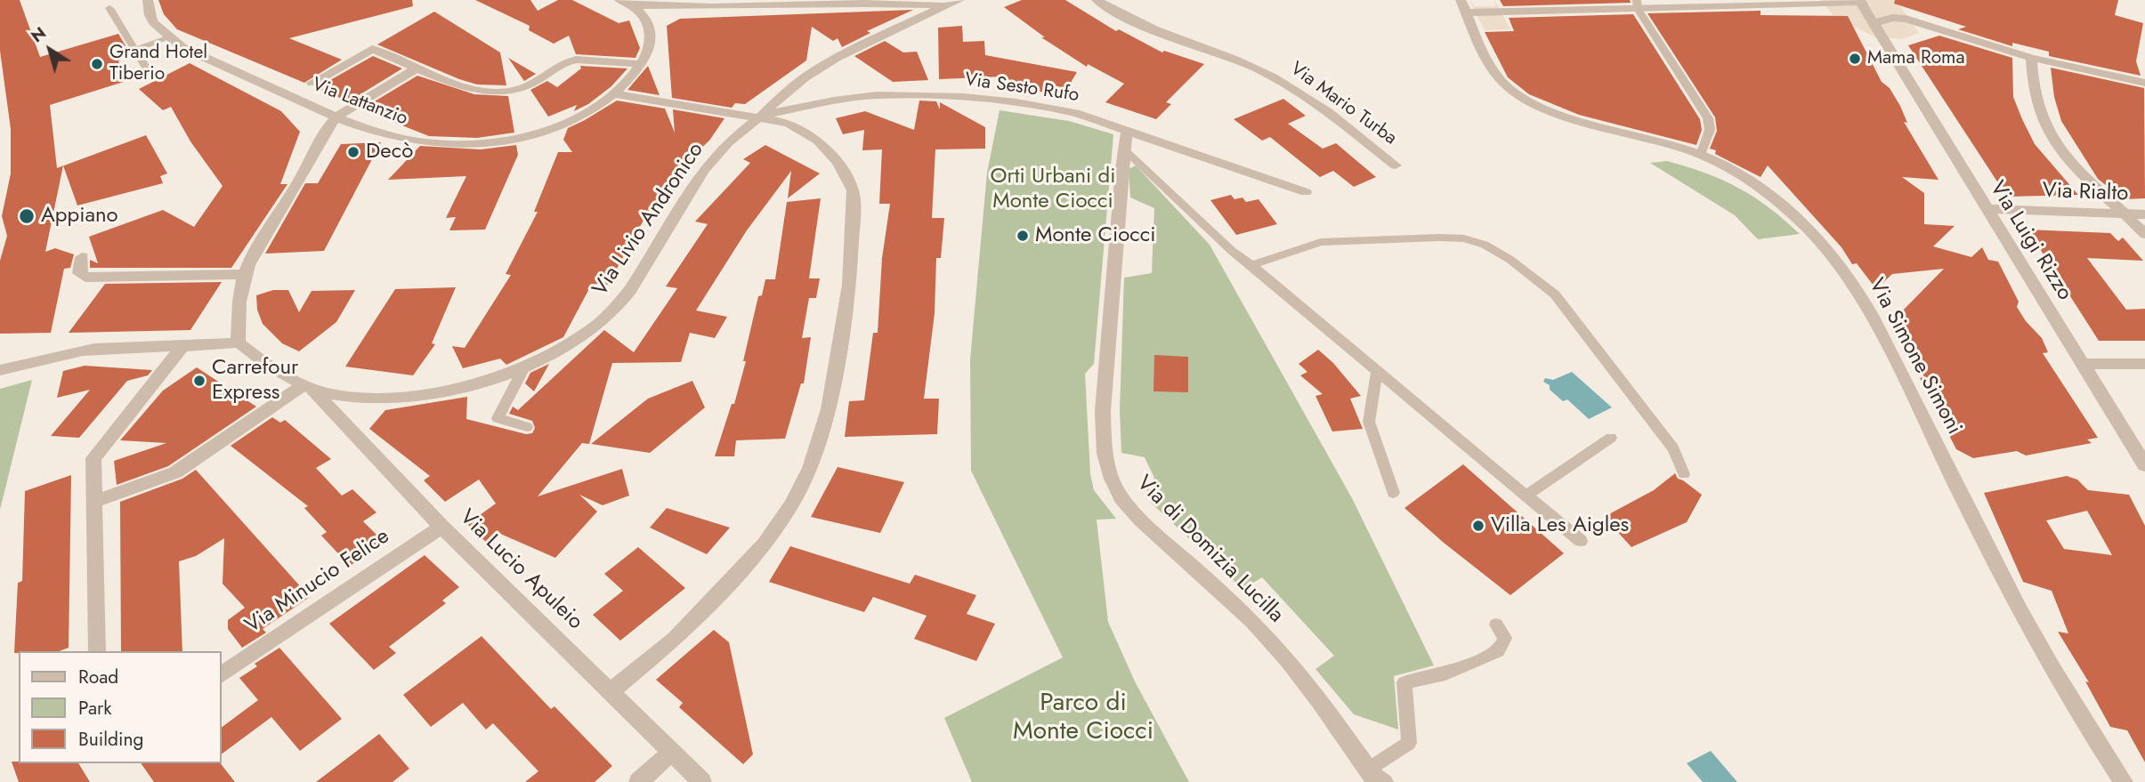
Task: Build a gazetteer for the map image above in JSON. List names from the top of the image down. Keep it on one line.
{"streets":{"street":["Via Sesto Rufo","Via Lattanzio","Via Mario Turba","Via Rialto","Via Livio Andronico","Via Luigi Rizzo","Via Simone Simoni","Via di Domizia Lucilla","Via Lucio Apuleio","Via Minucio Felice"]},"crossings":[["Via Sesto Rufo","Via Livio Andronico"],["Via Sesto Rufo","Via di Domizia Lucilla"],["Via Rialto","Via Luigi Rizzo"],["Via Livio Andronico","Via Lucio Apuleio"],["Via Lucio Apuleio","Via Minucio Felice"]],"parks":["Orti Urbani di Monte Ciocci","Parco di Monte Ciocci"],"places":["Mama Roma","Grand Hotel Tiberio","Decò","Appiano","Monte Ciocci","Carrefour Express","Villa Les Aigles"],"legend":["Road","Park","Building"],"north":"top left"}
